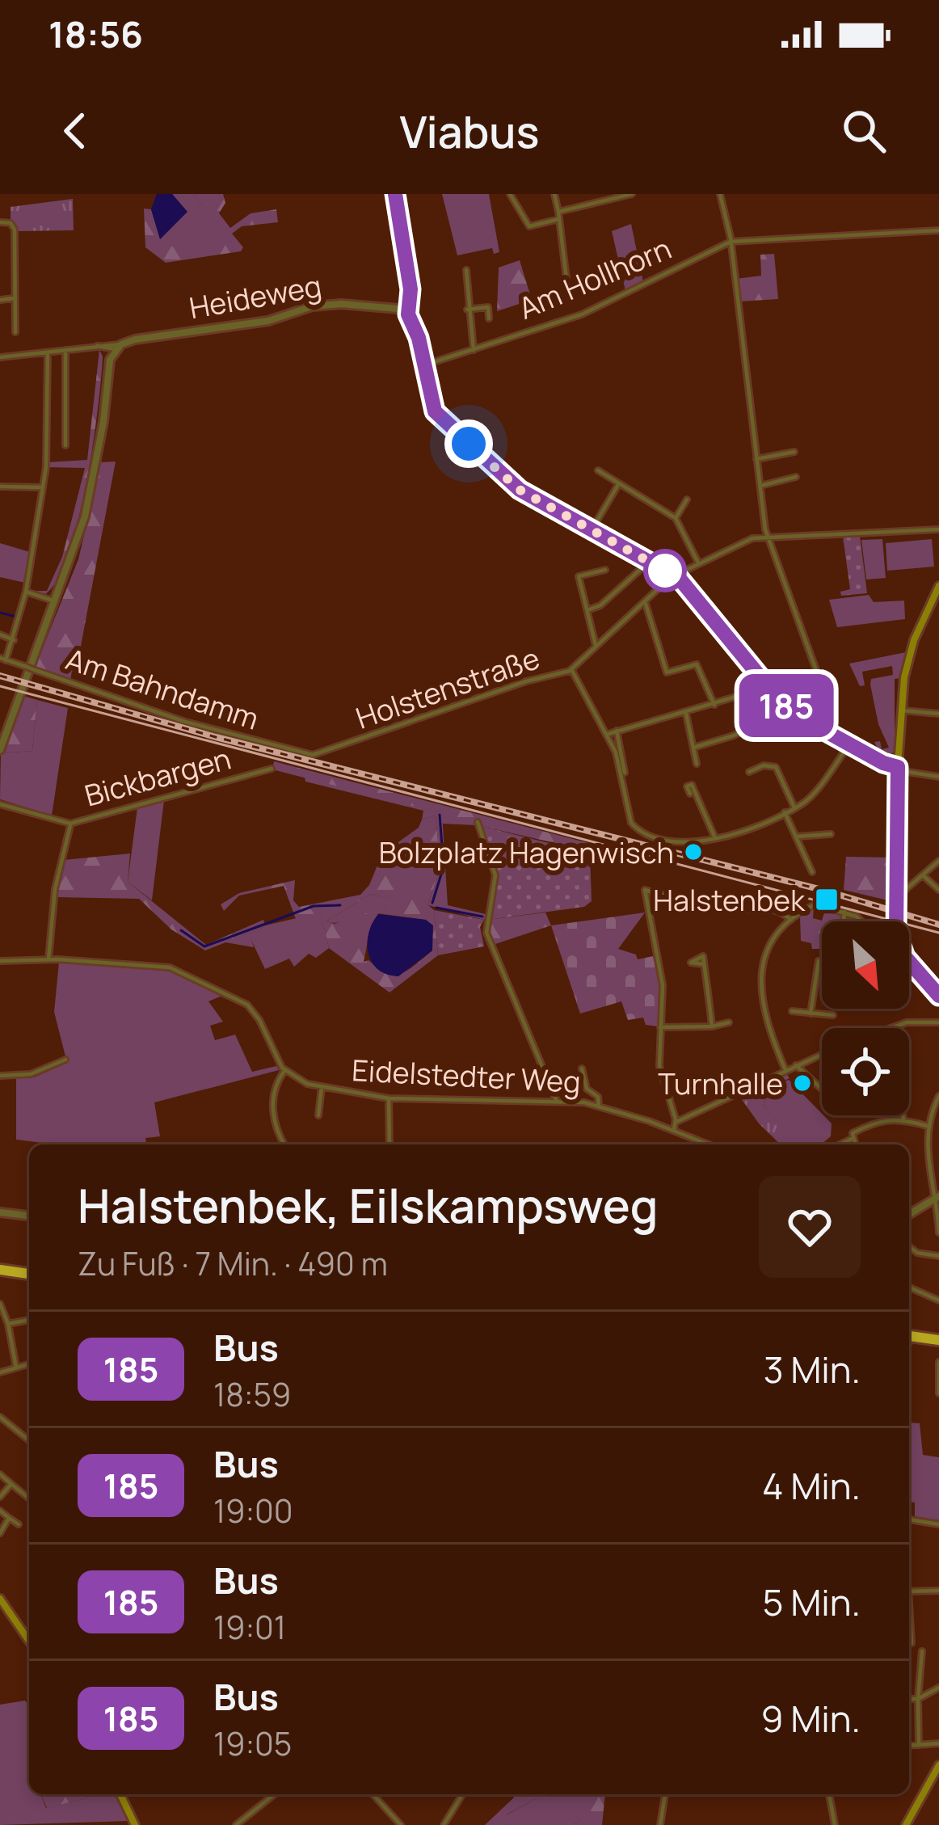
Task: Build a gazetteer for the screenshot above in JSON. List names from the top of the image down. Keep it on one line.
{"streets":{"street":["Am Hollhorn","Heideweg","Holstenstraße","Am Bahndamm","Bickbargen","Eidelstedter Weg"]},"crossings":[["Holstenstraße","Am Bahndamm"]],"places":{"other":["Bolzplatz Hagenwisch","Turnhalle"],"transit":["Halstenbek"]},"lines":["bus line 185"],"north":"bottom right","page":{"status":"18:56","header":"Viabus","on_map":"185","heading":["Halstenbek, Eilskampsweg","Zu Fuß · 7 Min. · 490 m"],"list":[{"mark":"185","name":"Bus","note":"18:59","value":"3 Min."},{"mark":"185","name":"Bus","note":"19:00","value":"4 Min."},{"mark":"185","name":"Bus","note":"19:01","value":"5 Min."},{"mark":"185","name":"Bus","note":"19:05","value":"9 Min."}]}}
